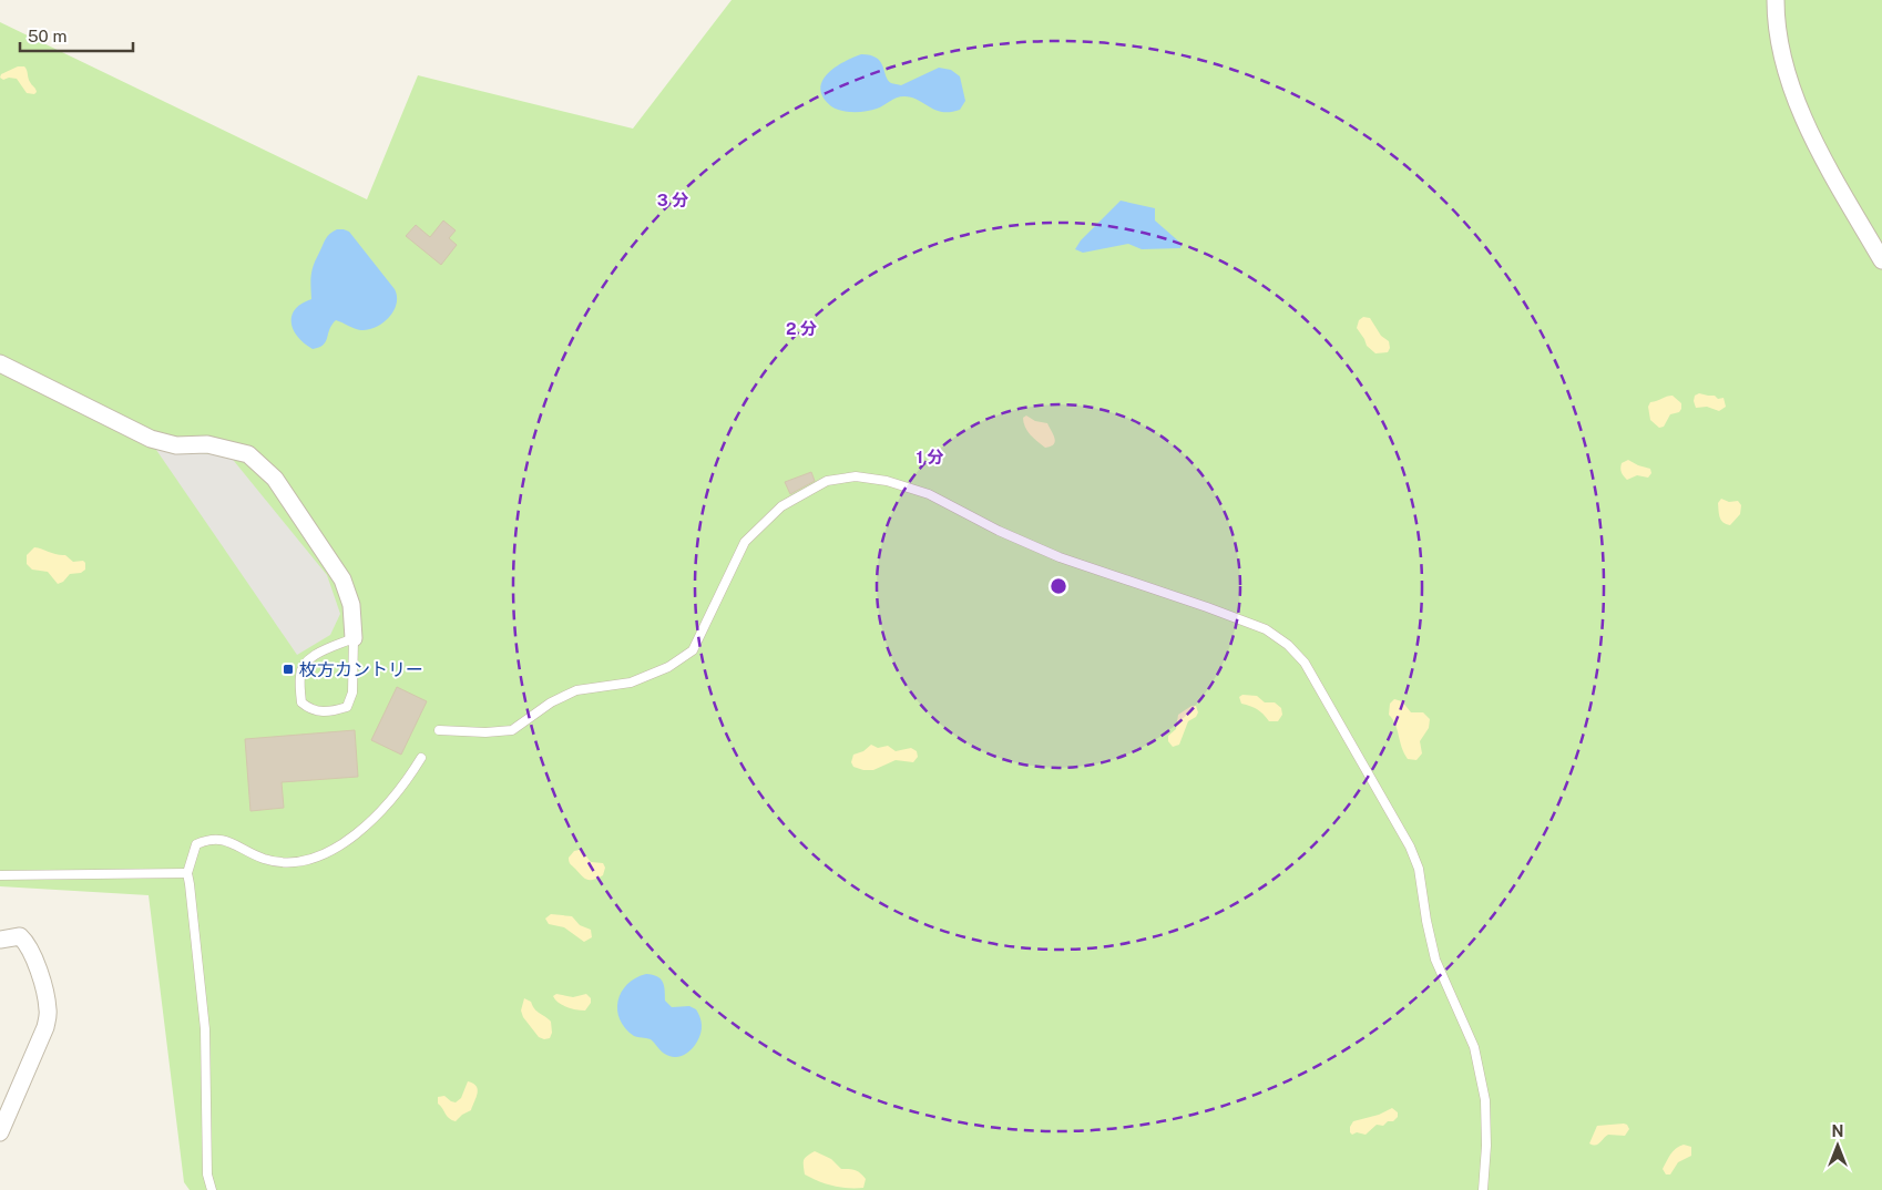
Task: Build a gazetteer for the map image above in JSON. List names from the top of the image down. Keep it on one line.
{"places":{"transit":["枚方カントリー"]},"scale_bar":"50 m","north":"top","rings":["3 分","2 分","1 分"]}
